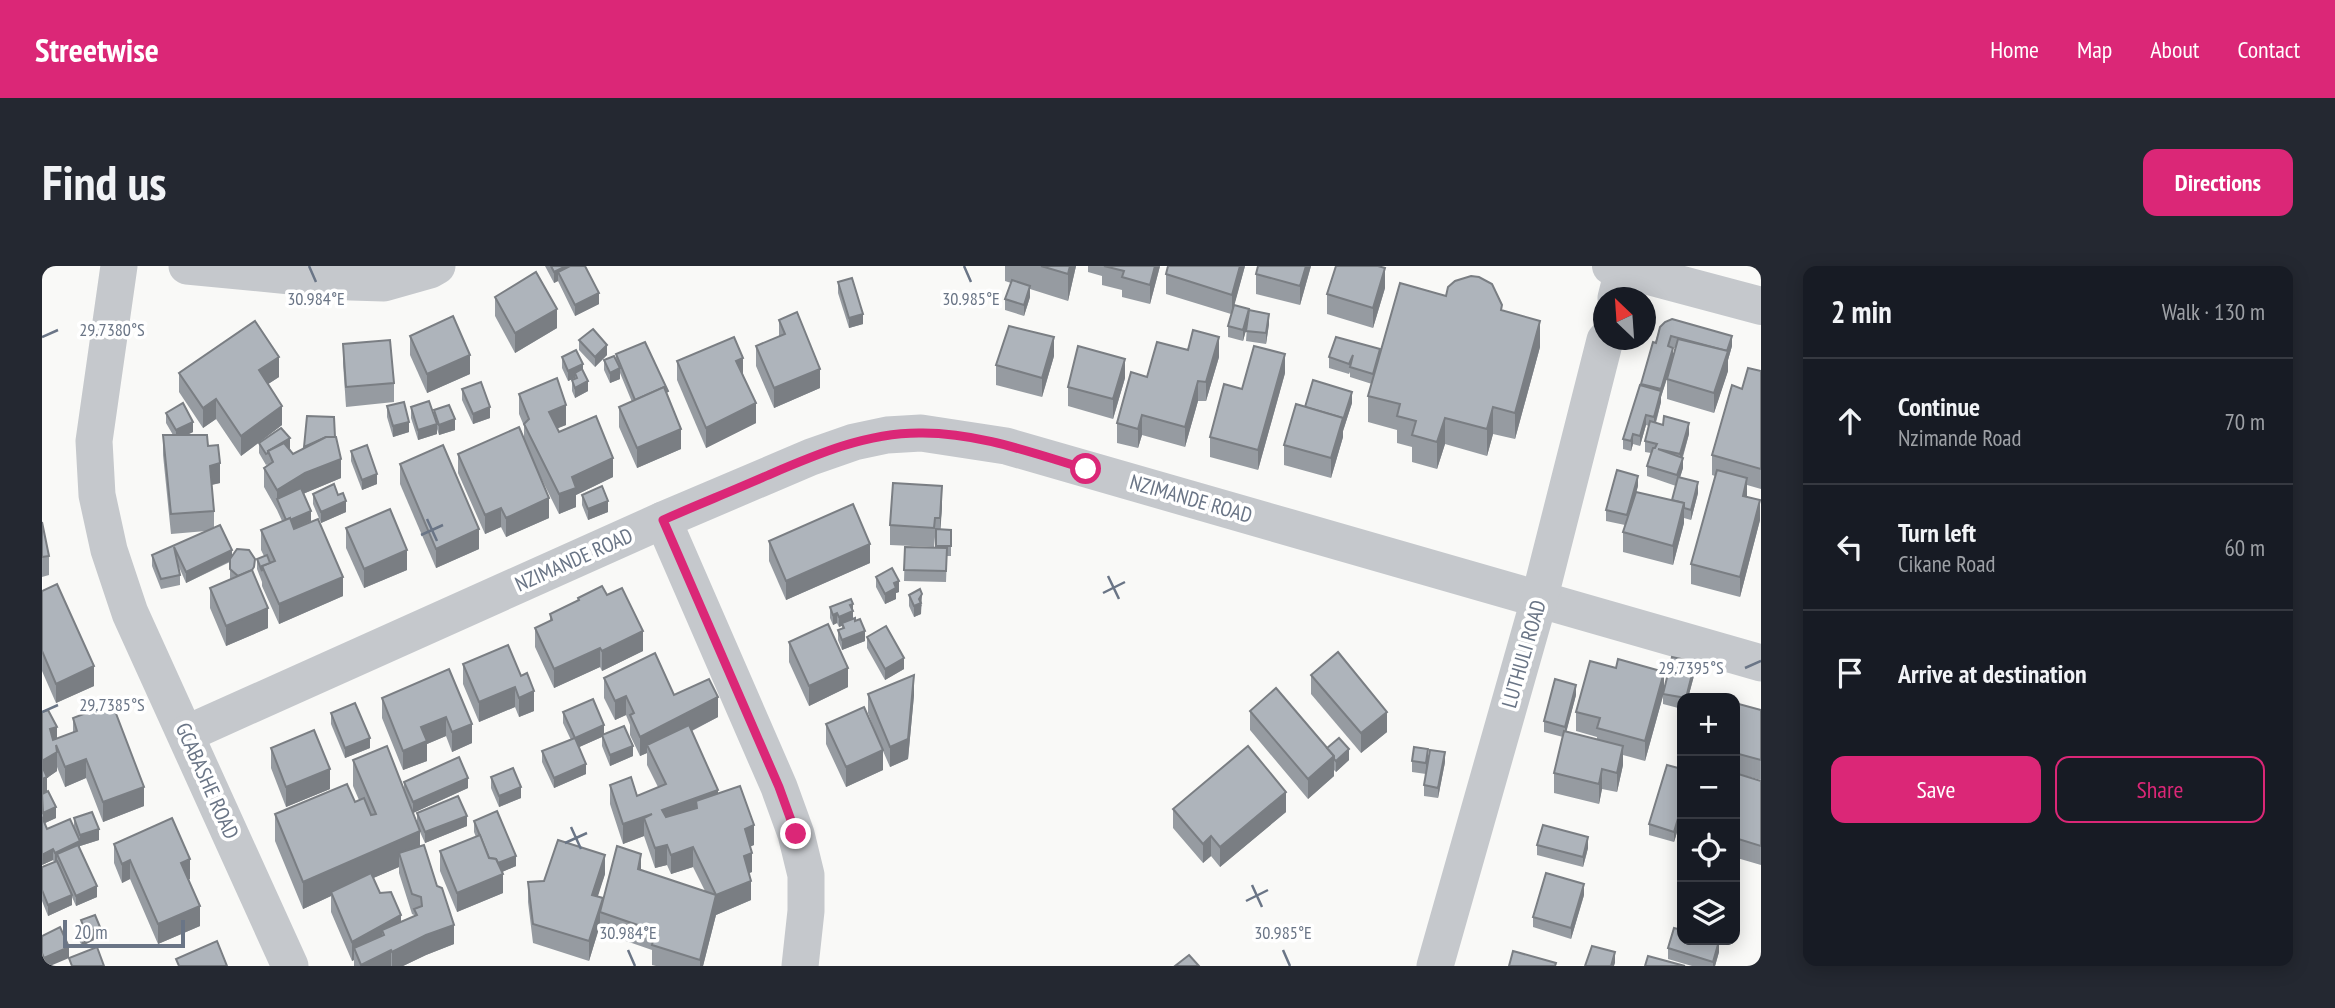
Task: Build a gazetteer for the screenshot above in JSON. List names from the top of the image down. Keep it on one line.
{"streets":{"street":["NZIMANDE ROAD","LUTHULI ROAD","GCABASHE ROAD"]},"crossings":[["NZIMANDE ROAD","LUTHULI ROAD"],["NZIMANDE ROAD","GCABASHE ROAD"]],"scale_bar":"20 m","north":"top left","page":{"header":"Streetwise","nav":["Home","Map","About","Contact"],"buttons":["Directions",["Save","Share"]],"title":"Find us","heading":["2 min","Walk · 130 m"],"list":[["Continue","Nzimande Road","70 m"],["Turn left","Cikane Road","60 m"],"Arrive at destination"],"map_buttons":["+","−"],"scale":"20 m"},"coordinates":["30.984°E","30.985°E","29.7380°S","29.7395°S","29.7385°S"]}
